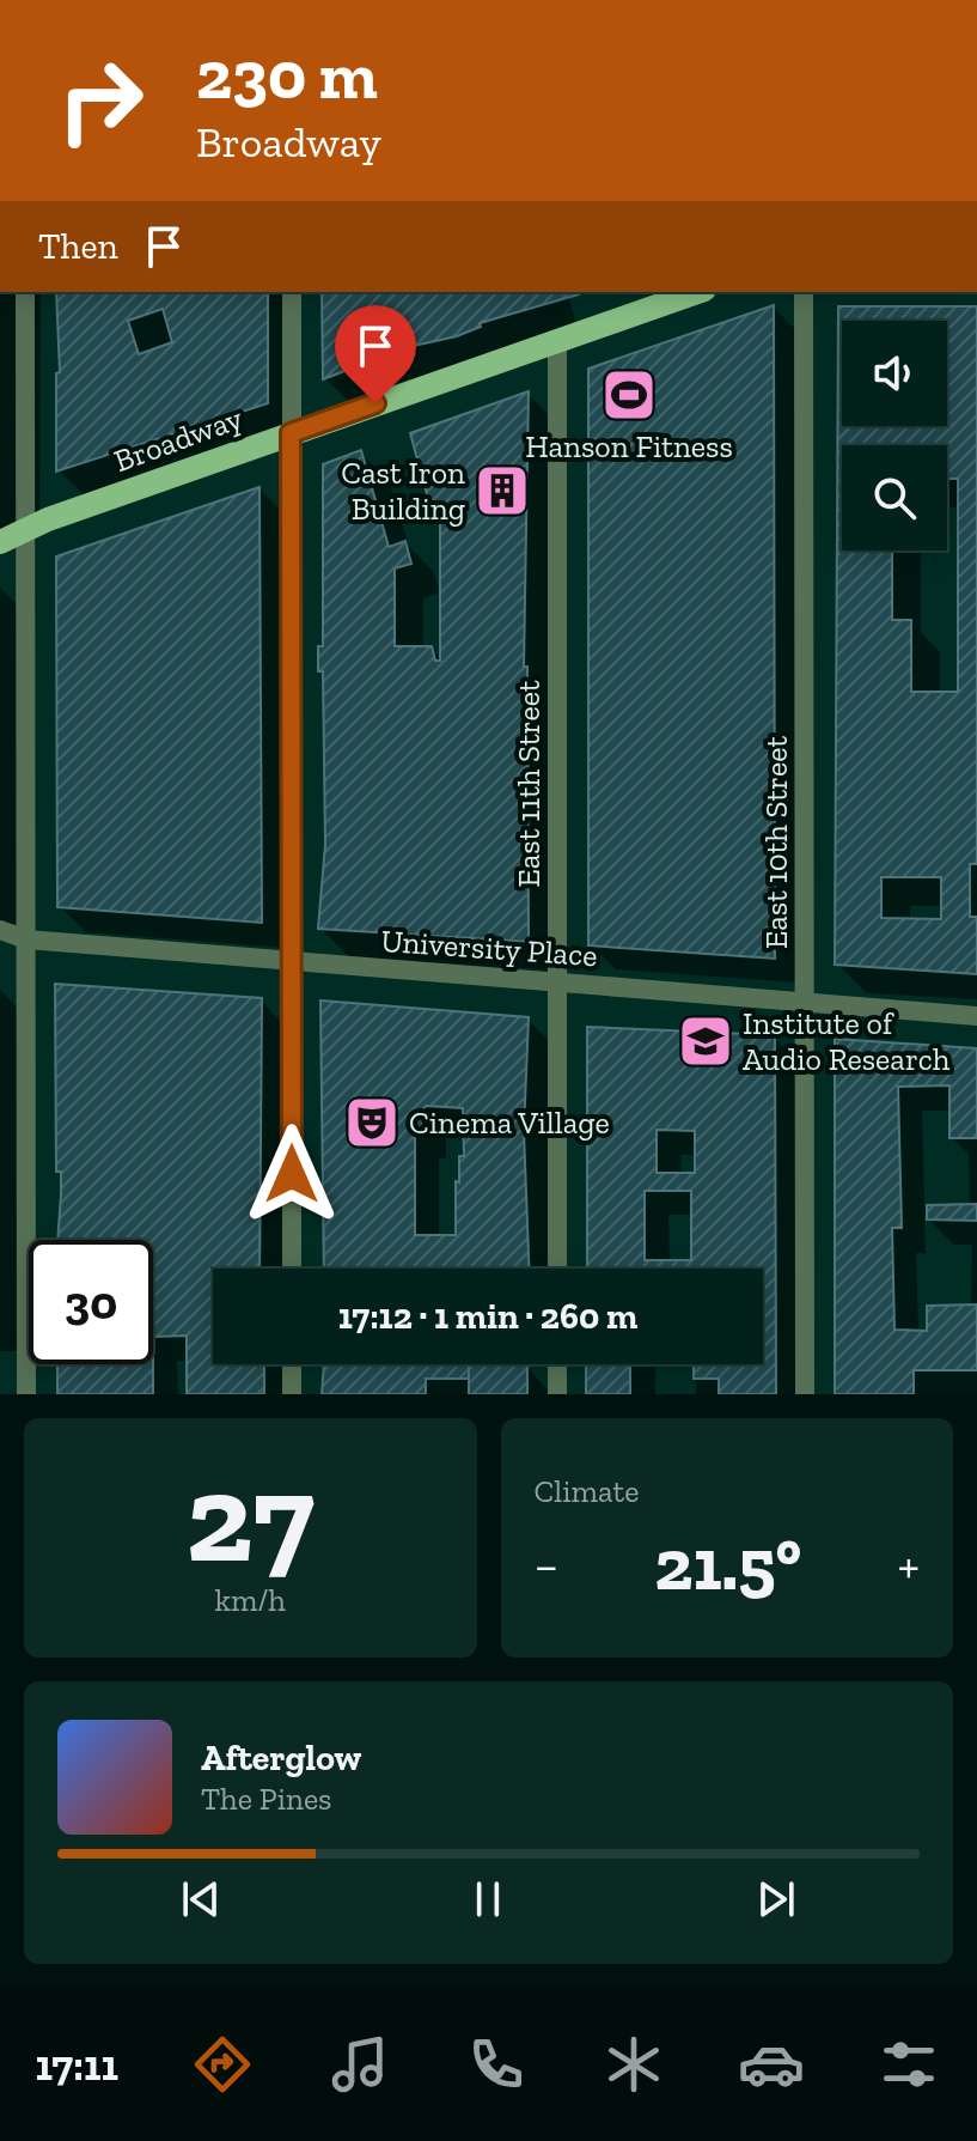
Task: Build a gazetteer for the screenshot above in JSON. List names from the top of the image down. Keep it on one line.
{"streets":{"main road":["Broadway"],"street":["East 11th Street","East 10th Street","University Place"]},"crossings":[["Broadway","East 11th Street"],["East 11th Street","University Place"],["East 10th Street","University Place"]],"places":{"sports":["Hanson Fitness"],"building":["Cast Iron Building"],"school or university":["Institute of Audio Research"],"theatre":["Cinema Village"]},"page":{"turn":["230 m","Broadway"],"then":"Then","limit":"30","trip":"17:12 · 1 min · 260 m","tile":[["27","km/h"],"Climate"],"heat":["−","21.5°","+"],"song":["Afterglow","The Pines"],"tabs":"17:11"}}
